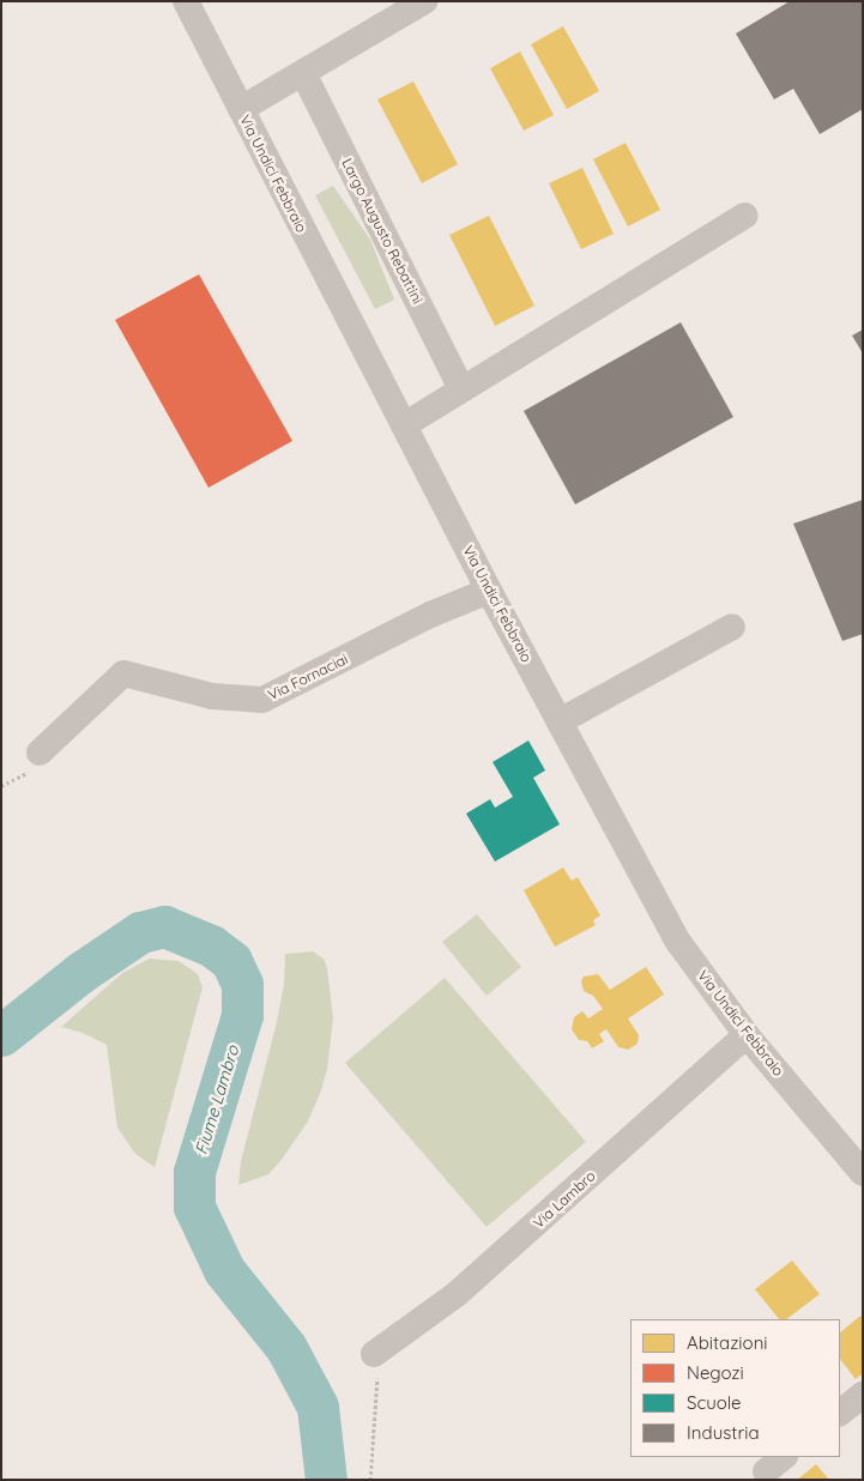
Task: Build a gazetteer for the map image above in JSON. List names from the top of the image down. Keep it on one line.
{"streets":{"street":["Via Undici Febbraio","Largo Augusto Rebattini","Via Fornaciai","Via Lambro"]},"crossings":[["Via Undici Febbraio","Via Fornaciai"],["Via Undici Febbraio","Via Lambro"]],"water":["Fiume Lambro"],"legend":["Abitazioni","Negozi","Scuole","Industria"]}
